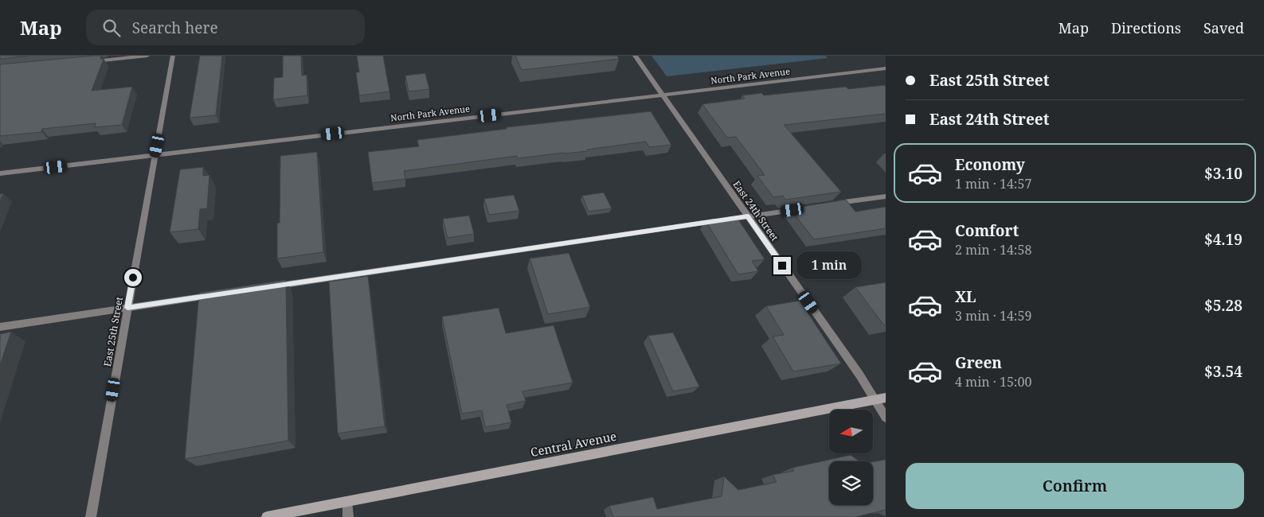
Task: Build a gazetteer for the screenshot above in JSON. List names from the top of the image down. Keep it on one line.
{"streets":{"main road":["Central Avenue"],"street":["North Park Avenue","East 24th Street","East 25th Street"]},"crossings":[["North Park Avenue","East 24th Street"],["North Park Avenue","East 25th Street"],["East 24th Street","Central Avenue"]],"north":"left","page":{"header":"Map","search":"Search here","nav":["Map","Directions","Saved"],"banner":["East 25th Street","East 24th Street"],"list":[{"name":"Economy","note":"1 min · 14:57","value":"$3.10"},{"name":"Comfort","note":"2 min · 14:58","value":"$4.19"},{"name":"XL","note":"3 min · 14:59","value":"$5.28"},{"name":"Green","note":"4 min · 15:00","value":"$3.54"}],"bubble":"1 min","buttons":"Confirm"}}
